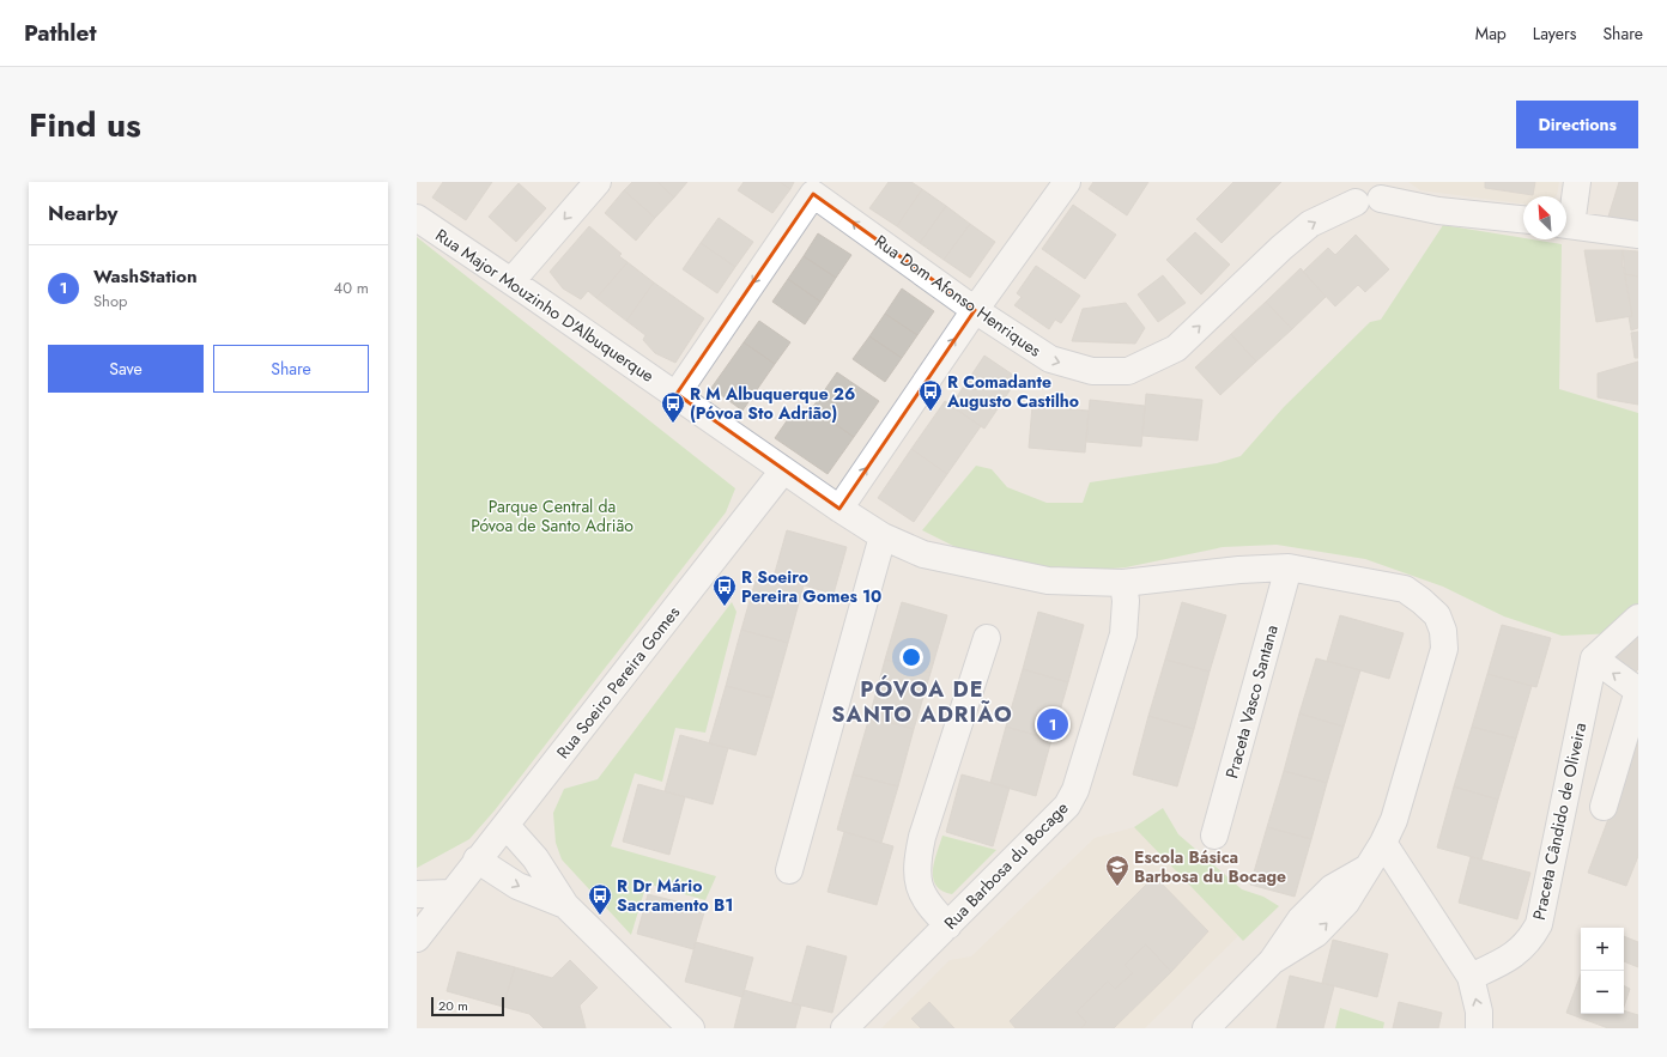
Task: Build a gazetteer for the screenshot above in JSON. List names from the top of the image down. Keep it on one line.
{"streets":{"street":["Rua Dom Afonso Henriques","Rua Major Mouzinho D'Albuquerque","Rua Soeiro Pereira Gomes","Praceta Vasco Santana","Praceta Cândido de Oliveira","Rua Barbosa du Bocage"]},"crossings":[["Rua Dom Afonso Henriques","Rua Major Mouzinho D'Albuquerque"],["Rua Major Mouzinho D'Albuquerque","Rua Soeiro Pereira Gomes"],["Rua Major Mouzinho D'Albuquerque","Praceta Vasco Santana"],["Rua Major Mouzinho D'Albuquerque","Rua Barbosa du Bocage"]],"districts":["PÓVOA DE SANTO ADRIÃO"],"parks":["Parque Central da Póvoa de Santo Adrião"],"places":{"bus stop":["R Comadante Augusto Castilho","R M Albuquerque 26 (Póvoa Sto Adrião)","R Soeiro Pereira Gomes 10","R Dr Mário Sacramento B1"],"school or university":["Escola Básica Barbosa du Bocage"]},"scale_bar":"20 m","north":"top left","page":{"header":"Pathlet","nav":["Map","Layers","Share"],"title":"Find us","buttons":["Directions",["Save","Share"]],"heading":"Nearby","list":[{"mark":"1","name":"WashStation","note":"Shop","value":"40 m"}],"pins":"1","map_buttons":["+","−"],"scale":"20 m"}}
